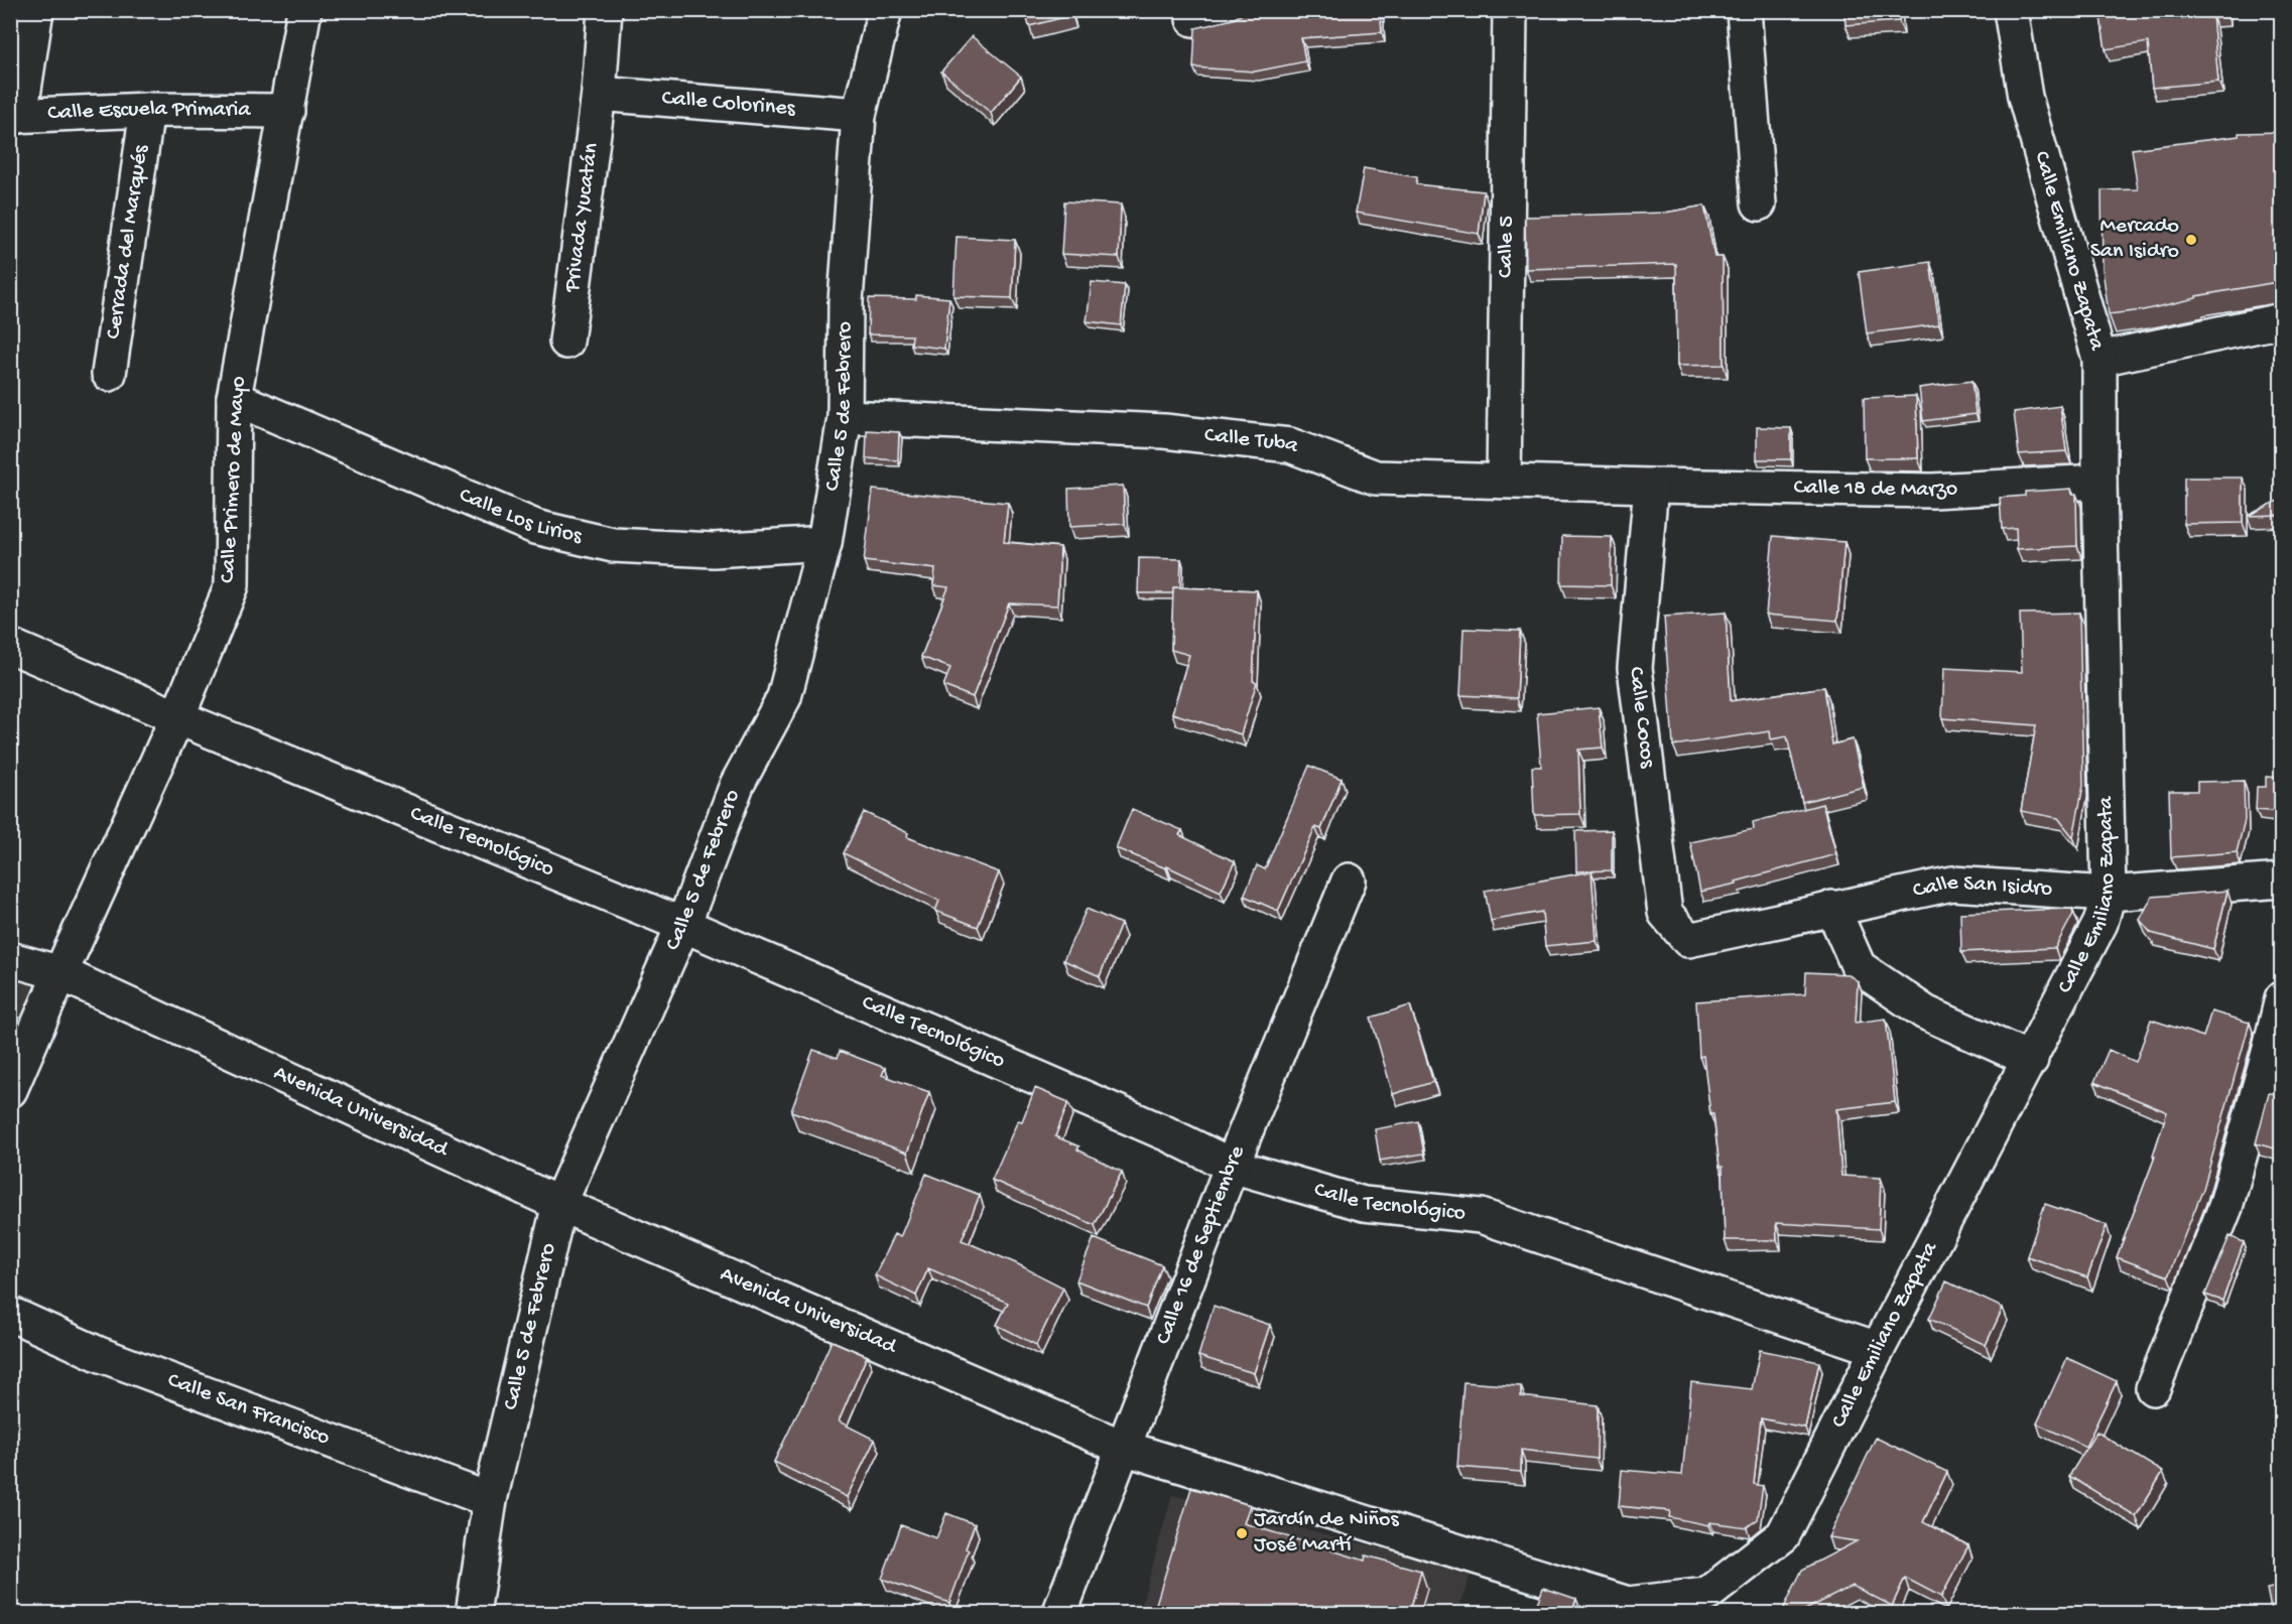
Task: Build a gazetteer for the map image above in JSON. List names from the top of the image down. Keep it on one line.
{"streets":{"street":["Calle Colorines","Calle Escuela Primaria","Privada Yucatán","Cerrada del Marqués","Calle 5","Calle Emiliano Zapata","Calle 5 de Febrero","Calle Tuba","Calle Primero de Mayo","Calle 18 de Marzo","Calle Los Lirios","Calle Cocos","Calle Tecnológico","Calle San Isidro","Avenida Universidad","Calle 16 de Septiembre","Calle San Francisco"]},"crossings":[["Calle Colorines","Privada Yucatán"],["Calle Colorines","Calle 5 de Febrero"],["Calle Escuela Primaria","Cerrada del Marqués"],["Calle Escuela Primaria","Calle Primero de Mayo"],["Calle 5","Calle Tuba"],["Calle Emiliano Zapata","Calle 18 de Marzo"],["Calle Emiliano Zapata","Calle Tecnológico"],["Calle Emiliano Zapata","Calle San Isidro"],["Calle Emiliano Zapata","Avenida Universidad"],["Calle 5 de Febrero","Calle Tuba"],["Calle 5 de Febrero","Calle Los Lirios"],["Calle 5 de Febrero","Calle Tecnológico"],["Calle 5 de Febrero","Avenida Universidad"],["Calle 5 de Febrero","Calle San Francisco"],["Calle Tuba","Calle 18 de Marzo"],["Calle Tuba","Calle Cocos"],["Calle Primero de Mayo","Calle Los Lirios"],["Calle Primero de Mayo","Calle Tecnológico"],["Calle Primero de Mayo","Avenida Universidad"],["Calle 18 de Marzo","Calle Cocos"],["Calle Cocos","Calle San Isidro"],["Calle Tecnológico","Calle 16 de Septiembre"],["Avenida Universidad","Calle 16 de Septiembre"]],"places":["Mercado San Isidro","Jardín de Niños José Martí"]}
